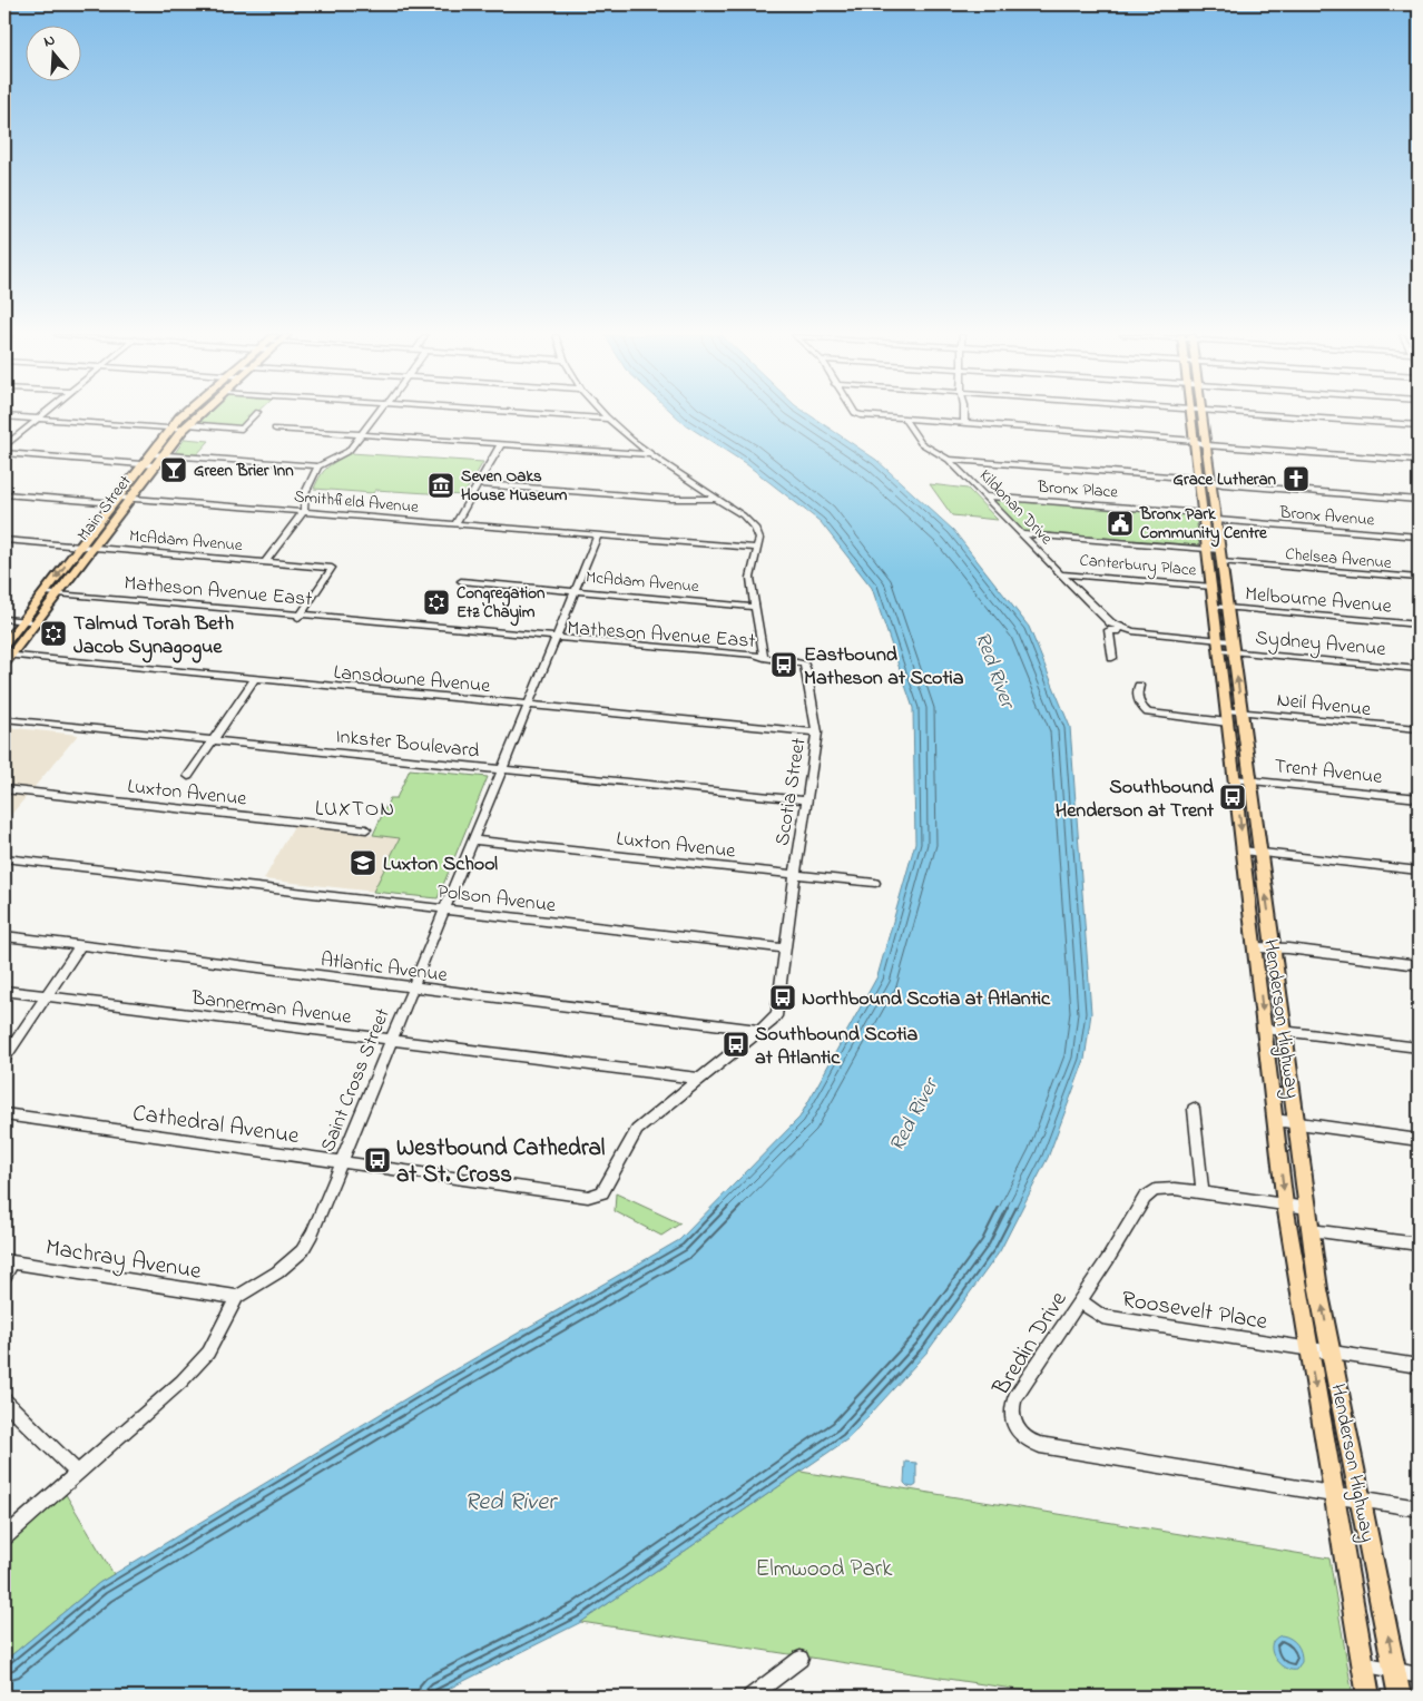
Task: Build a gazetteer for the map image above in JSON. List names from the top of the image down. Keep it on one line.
{"streets":{"main road":["Main Street","Henderson Highway"],"street":["Bronx Place","Smithfield Avenue","Kildonan Drive","Bronx Avenue","McAdam Avenue","Chelsea Avenue","Canterbury Place","Matheson Avenue East","Melbourne Avenue","Sydney Avenue","Lansdowne Avenue","Neil Avenue","Inkster Boulevard","Trent Avenue","Luxton Avenue","Scotia Street","Polson Avenue","Atlantic Avenue","Bannerman Avenue","Saint Cross Street","Cathedral Avenue","Machray Avenue","Roosevelt Place","Bredin Drive"]},"crossings":[["Bronx Place","Kildonan Drive"],["Bronx Place","Bronx Avenue"],["Bronx Place","Henderson Highway"],["Smithfield Avenue","Main Street"],["Smithfield Avenue","Saint Cross Street"],["Kildonan Drive","Chelsea Avenue"],["Kildonan Drive","Canterbury Place"],["Kildonan Drive","Sydney Avenue"],["Kildonan Drive","Henderson Highway"],["Main Street","McAdam Avenue"],["Main Street","Matheson Avenue East"],["Main Street","Lansdowne Avenue"],["Bronx Avenue","Henderson Highway"],["McAdam Avenue","Matheson Avenue East"],["McAdam Avenue","Saint Cross Street"],["Chelsea Avenue","Henderson Highway"],["Canterbury Place","Henderson Highway"],["Matheson Avenue East","Scotia Street"],["Matheson Avenue East","Saint Cross Street"],["Melbourne Avenue","Henderson Highway"],["Sydney Avenue","Henderson Highway"],["Lansdowne Avenue","Scotia Street"],["Lansdowne Avenue","Saint Cross Street"],["Neil Avenue","Henderson Highway"],["Inkster Boulevard","Scotia Street"],["Inkster Boulevard","Saint Cross Street"],["Trent Avenue","Henderson Highway"],["Luxton Avenue","Scotia Street"],["Luxton Avenue","Saint Cross Street"],["Scotia Street","Polson Avenue"],["Scotia Street","Atlantic Avenue"],["Scotia Street","Bannerman Avenue"],["Scotia Street","Cathedral Avenue"],["Polson Avenue","Saint Cross Street"],["Atlantic Avenue","Saint Cross Street"],["Bannerman Avenue","Saint Cross Street"],["Henderson Highway","Roosevelt Place"],["Henderson Highway","Bredin Drive"],["Saint Cross Street","Cathedral Avenue"],["Saint Cross Street","Machray Avenue"],["Roosevelt Place","Bredin Drive"]],"districts":["LUXTON"],"water":["Red River"],"parks":["Elmwood Park"],"places":{"bar":["Green Brier Inn"],"church":["Grace Lutheran"],"museum":["Seven Oaks House Museum"],"public building":["Bronx Park Community Centre"],"synagogue":["Congregation Etz Chayim","Talmud Torah Beth Jacob Synagogue"],"bus stop":["Eastbound Matheson at Scotia","Southbound Henderson at Trent","Northbound Scotia at Atlantic","Southbound Scotia at Atlantic","Westbound Cathedral at St. Cross"],"school or university":["Luxton School"]},"north":"top"}
